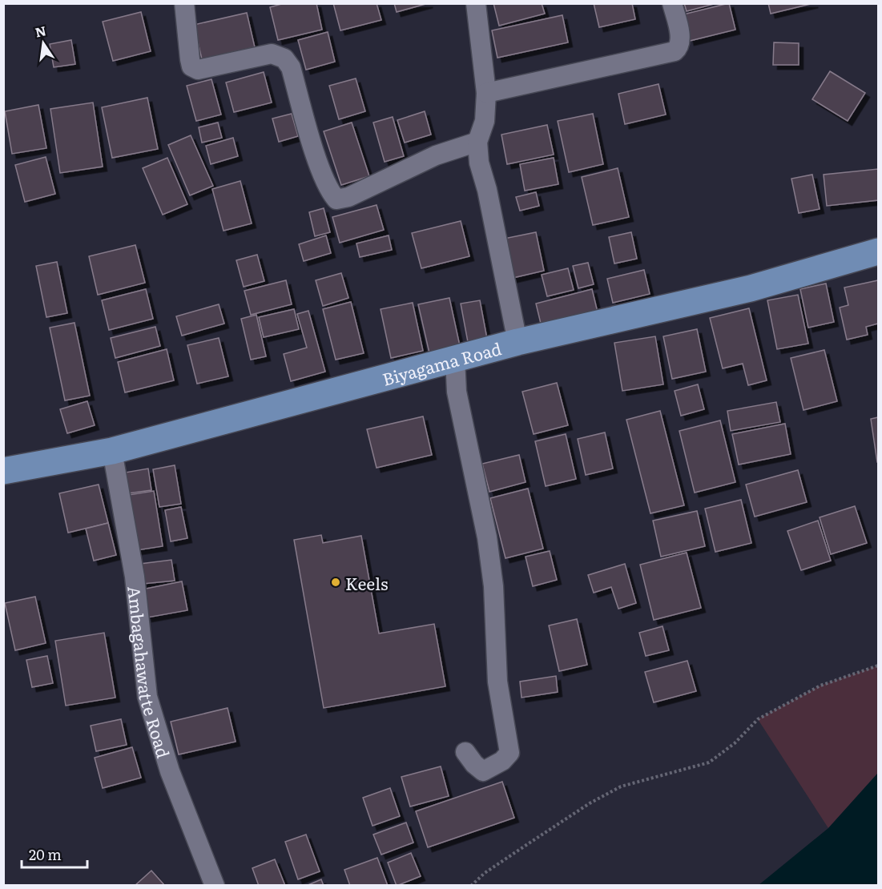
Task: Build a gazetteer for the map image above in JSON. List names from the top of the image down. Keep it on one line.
{"streets":{"main road":["Biyagama Road"],"street":["Ambagahawatte Road"]},"crossings":[["Biyagama Road","Ambagahawatte Road"]],"places":["Keels"],"scale_bar":"20 m","north":"top"}
